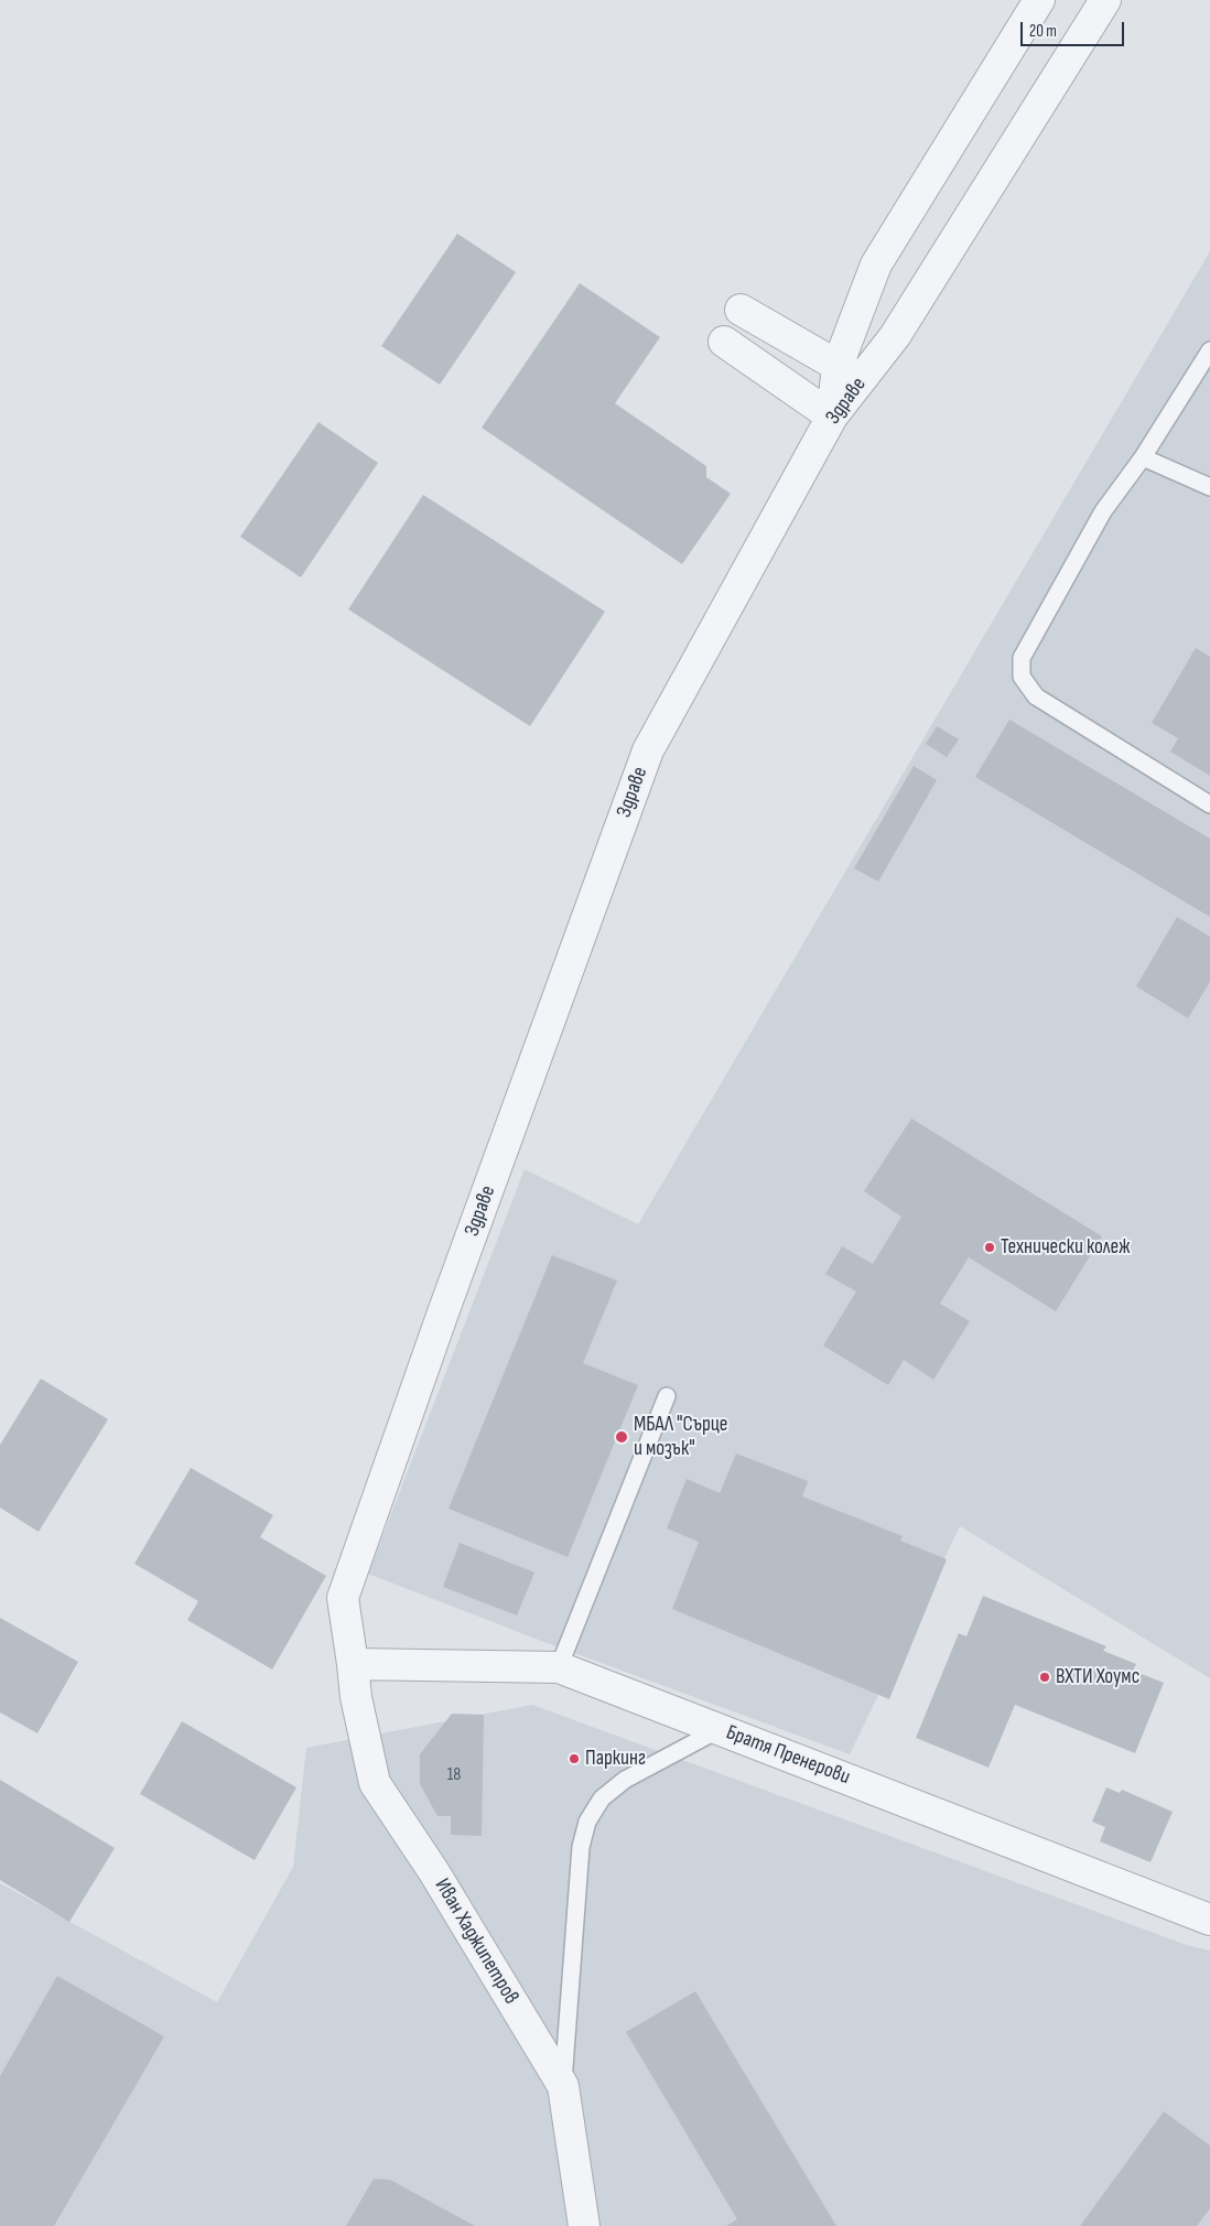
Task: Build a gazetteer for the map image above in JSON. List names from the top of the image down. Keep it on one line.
{"streets":{"street":["Здраве","Братя Пренерови","Иван Хаджипетров"]},"crossings":[["Здраве","Братя Пренерови"],["Здраве","Иван Хаджипетров"],["Братя Пренерови","Иван Хаджипетров"]],"places":["Технически колеж","МБАЛ \"Сърце и мозък\"","ВХТИ Хоумс","Паркинг"],"house_numbers":["18"],"scale_bar":"20 m"}
